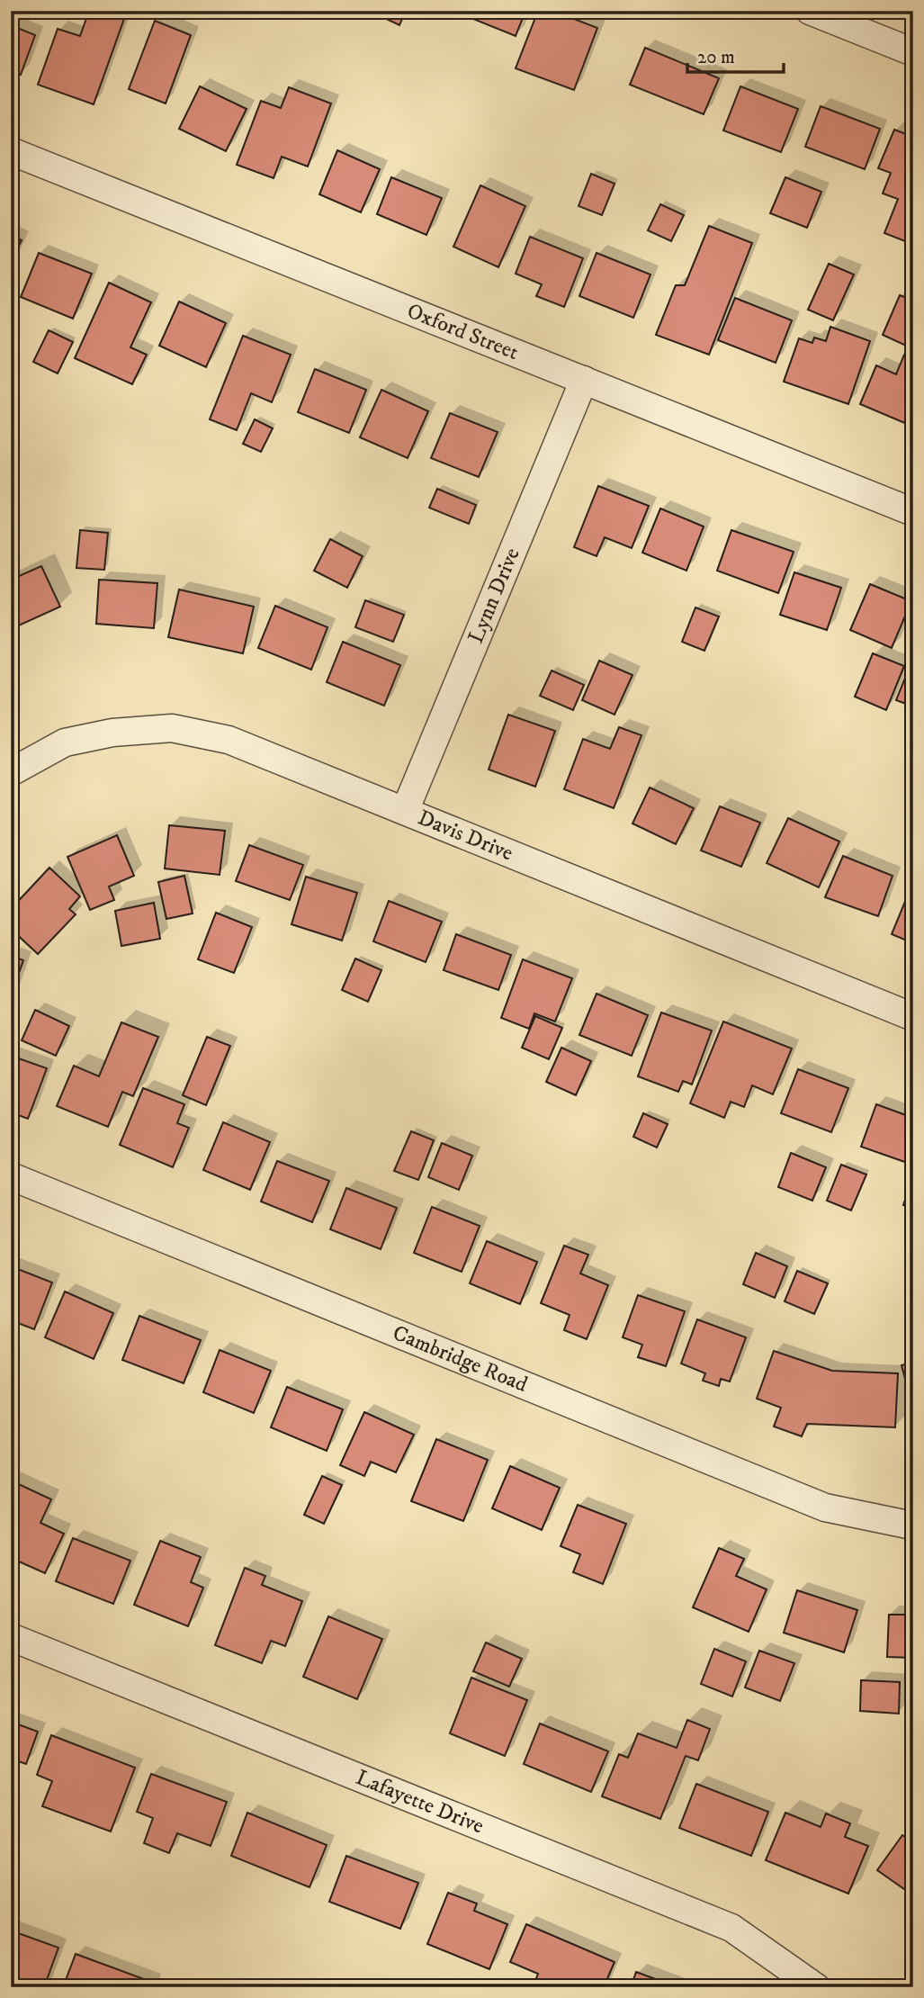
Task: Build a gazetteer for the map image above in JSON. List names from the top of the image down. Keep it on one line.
{"streets":{"street":["Oxford Street","Lynn Drive","Davis Drive","Cambridge Road","Lafayette Drive"]},"crossings":[["Oxford Street","Lynn Drive"],["Lynn Drive","Davis Drive"]],"scale_bar":"20 m"}
